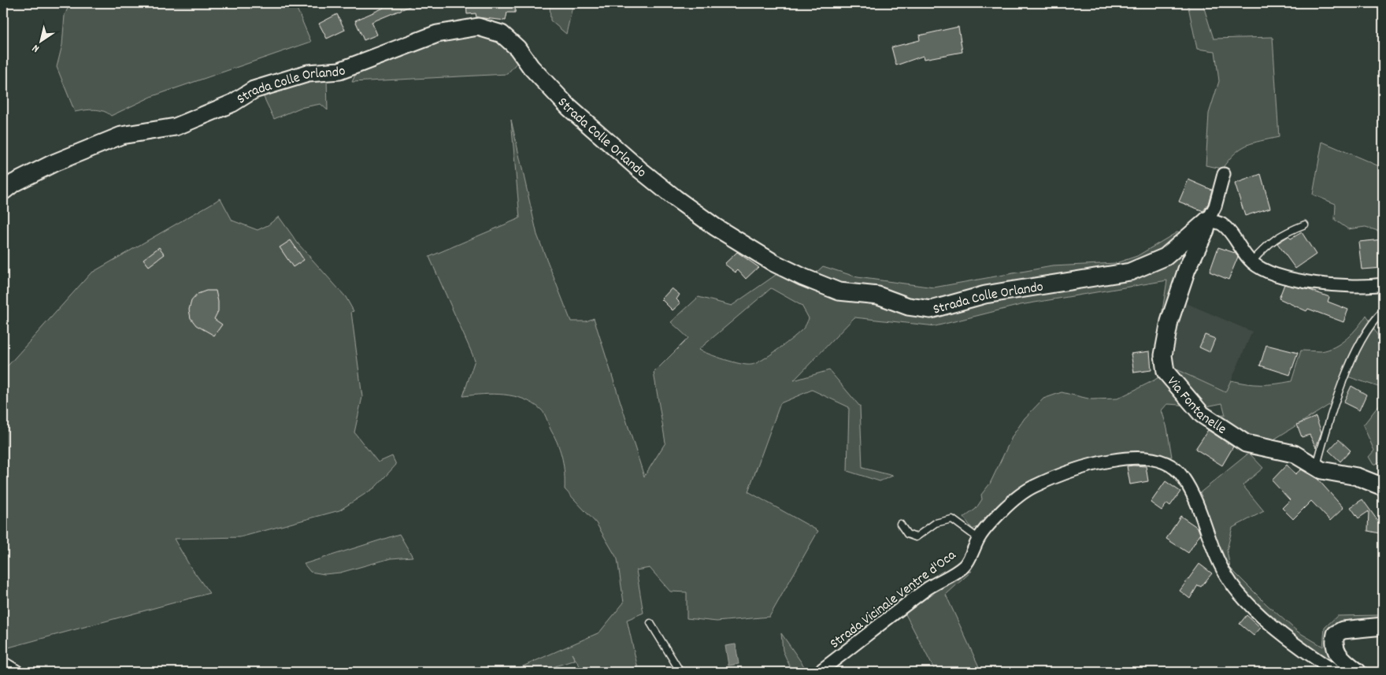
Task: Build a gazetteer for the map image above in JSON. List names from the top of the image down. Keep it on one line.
{"streets":{"street":["Strada Colle Orlando","Via Fontanelle","Strada Vicinale Ventre d'Oca"]},"crossings":[["Strada Colle Orlando","Via Fontanelle"]],"north":"bottom left"}
